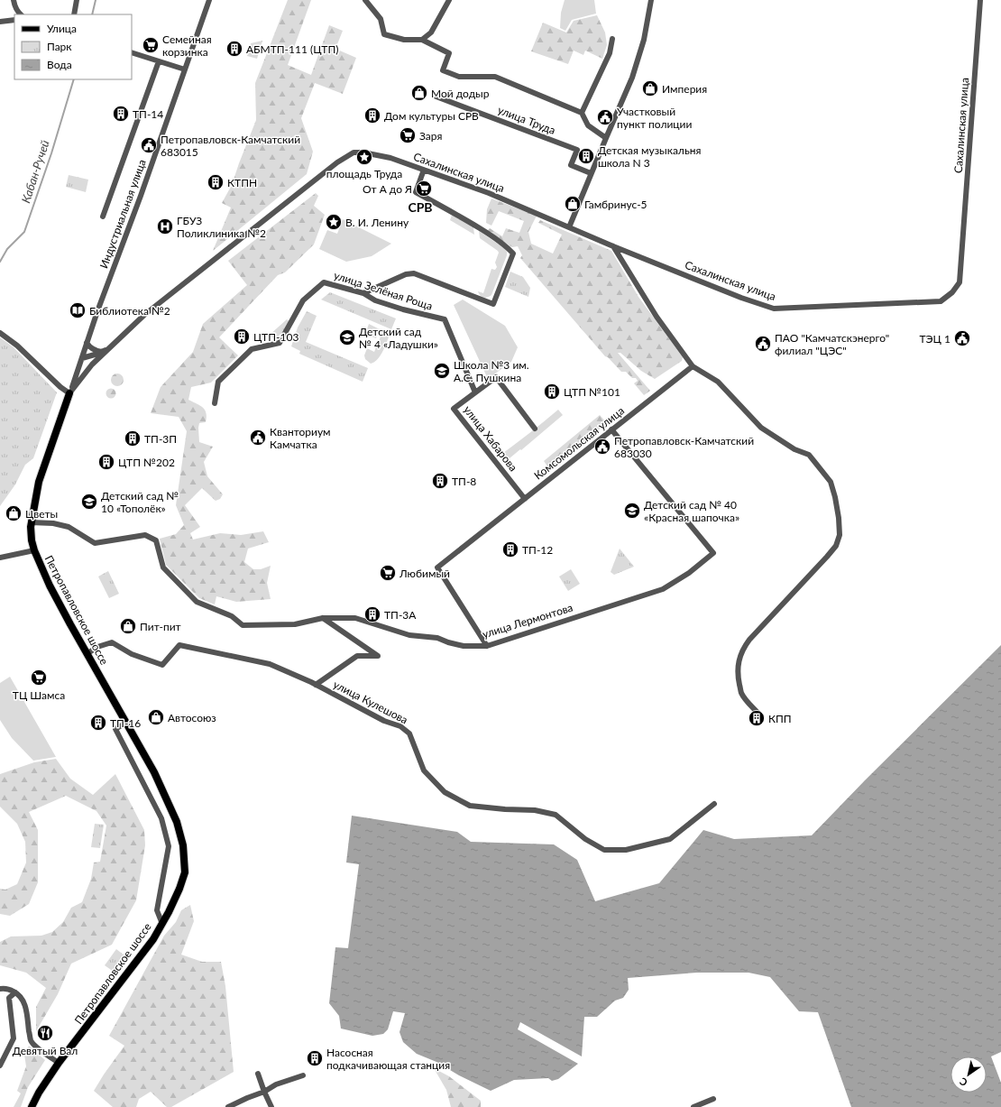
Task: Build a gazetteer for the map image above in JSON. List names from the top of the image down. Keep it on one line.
{"streets":{"main road":["Петропавловское шоссе"],"street":["улица Труда","Сахалинская улица","Индустриальная улица","улица Зелёная Роща","улица Хабарова","Комсомольская улица","улица Лермонтова","улица Кулешова"]},"crossings":[["Сахалинская улица","Петропавловское шоссе"],["Индустриальная улица","Петропавловское шоссе"],["улица Зелёная Роща","улица Хабарова"],["улица Хабарова","Комсомольская улица"],["Комсомольская улица","улица Лермонтова"],["Петропавловское шоссе","улица Лермонтова"],["Петропавловское шоссе","улица Кулешова"]],"districts":["СРВ"],"water":["Кабан-Ручей"],"places":{"supermarket":["Семейная корзинка","Заря","От А до Я","Любимый","ТЦ Шамса"],"building":["АБМТП-111 (ЦТП)","ТП-14","Дом культуры СРВ","Детская музыкальня школа N 3","КТПН","ЦТП-103","ЦТП №101","ТП-3П","ЦТП №202","ТП-8","ТП-12","ТП-3А","КПП","ТП-16","Насосная подкачивающая станция"],"shop":["Империя","Мой додыр","Гамбринус-5","Цветы","Пит-пит","Автосоюз"],"public building":["Участковый пункт полиции","Петропавловск-Камчатский 683015","ТЭЦ 1","ПАО \"Камчатскэнерго\" филиал \"ЦЭС\"","Кванториум Камчатка","Петропавловск-Камчатский 683030"],"place":["площадь Труда","В. И. Ленину"],"hospital":["ГБУЗ Поликлиника №2"],"library":["Библиотека №2"],"school or university":["Детский сад № 4 «Ладушки»","Школа №3 им. А.С. Пушкина","Детский сад № 10 «Тополёк»","Детский сад № 40 «Красная шапочка»"],"restaurant":["Девятый Вал"]},"legend":["Улица","Парк","Вода"],"north":"bottom left"}
